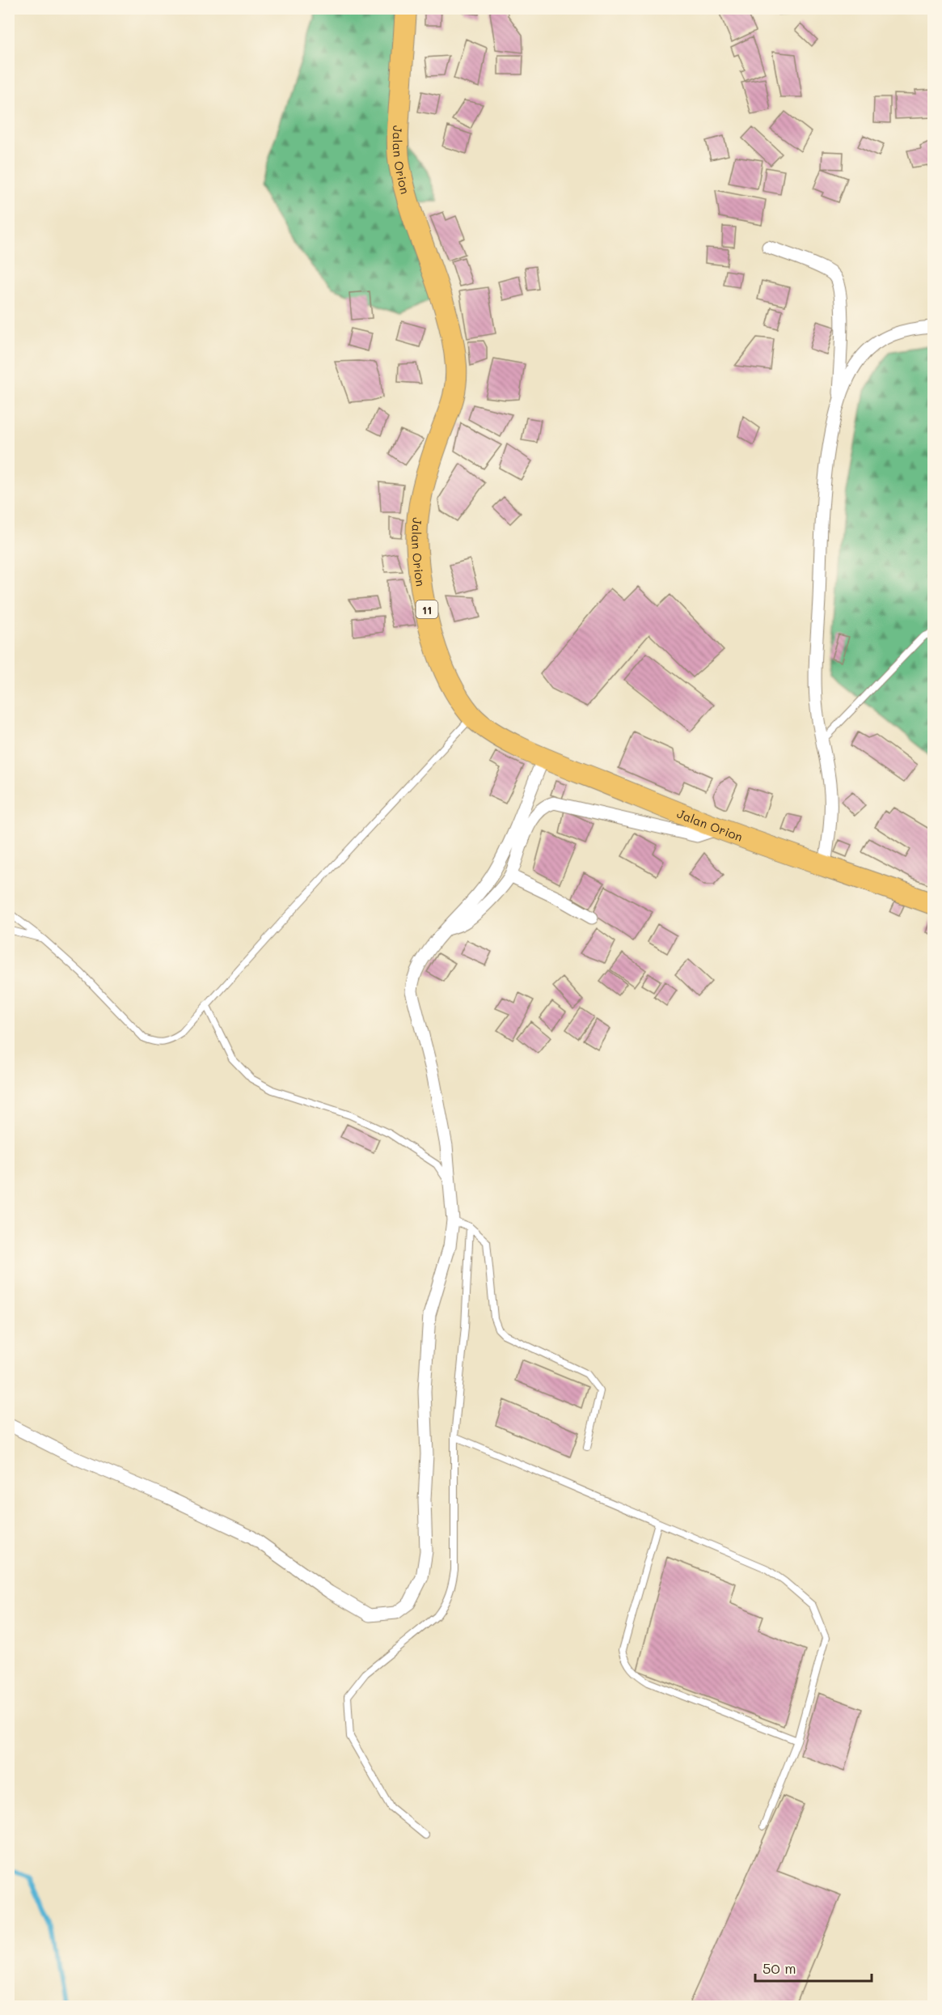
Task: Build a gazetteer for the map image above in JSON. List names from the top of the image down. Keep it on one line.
{"streets":{"highway":["Jalan Orion","11"]},"scale_bar":"50 m"}
